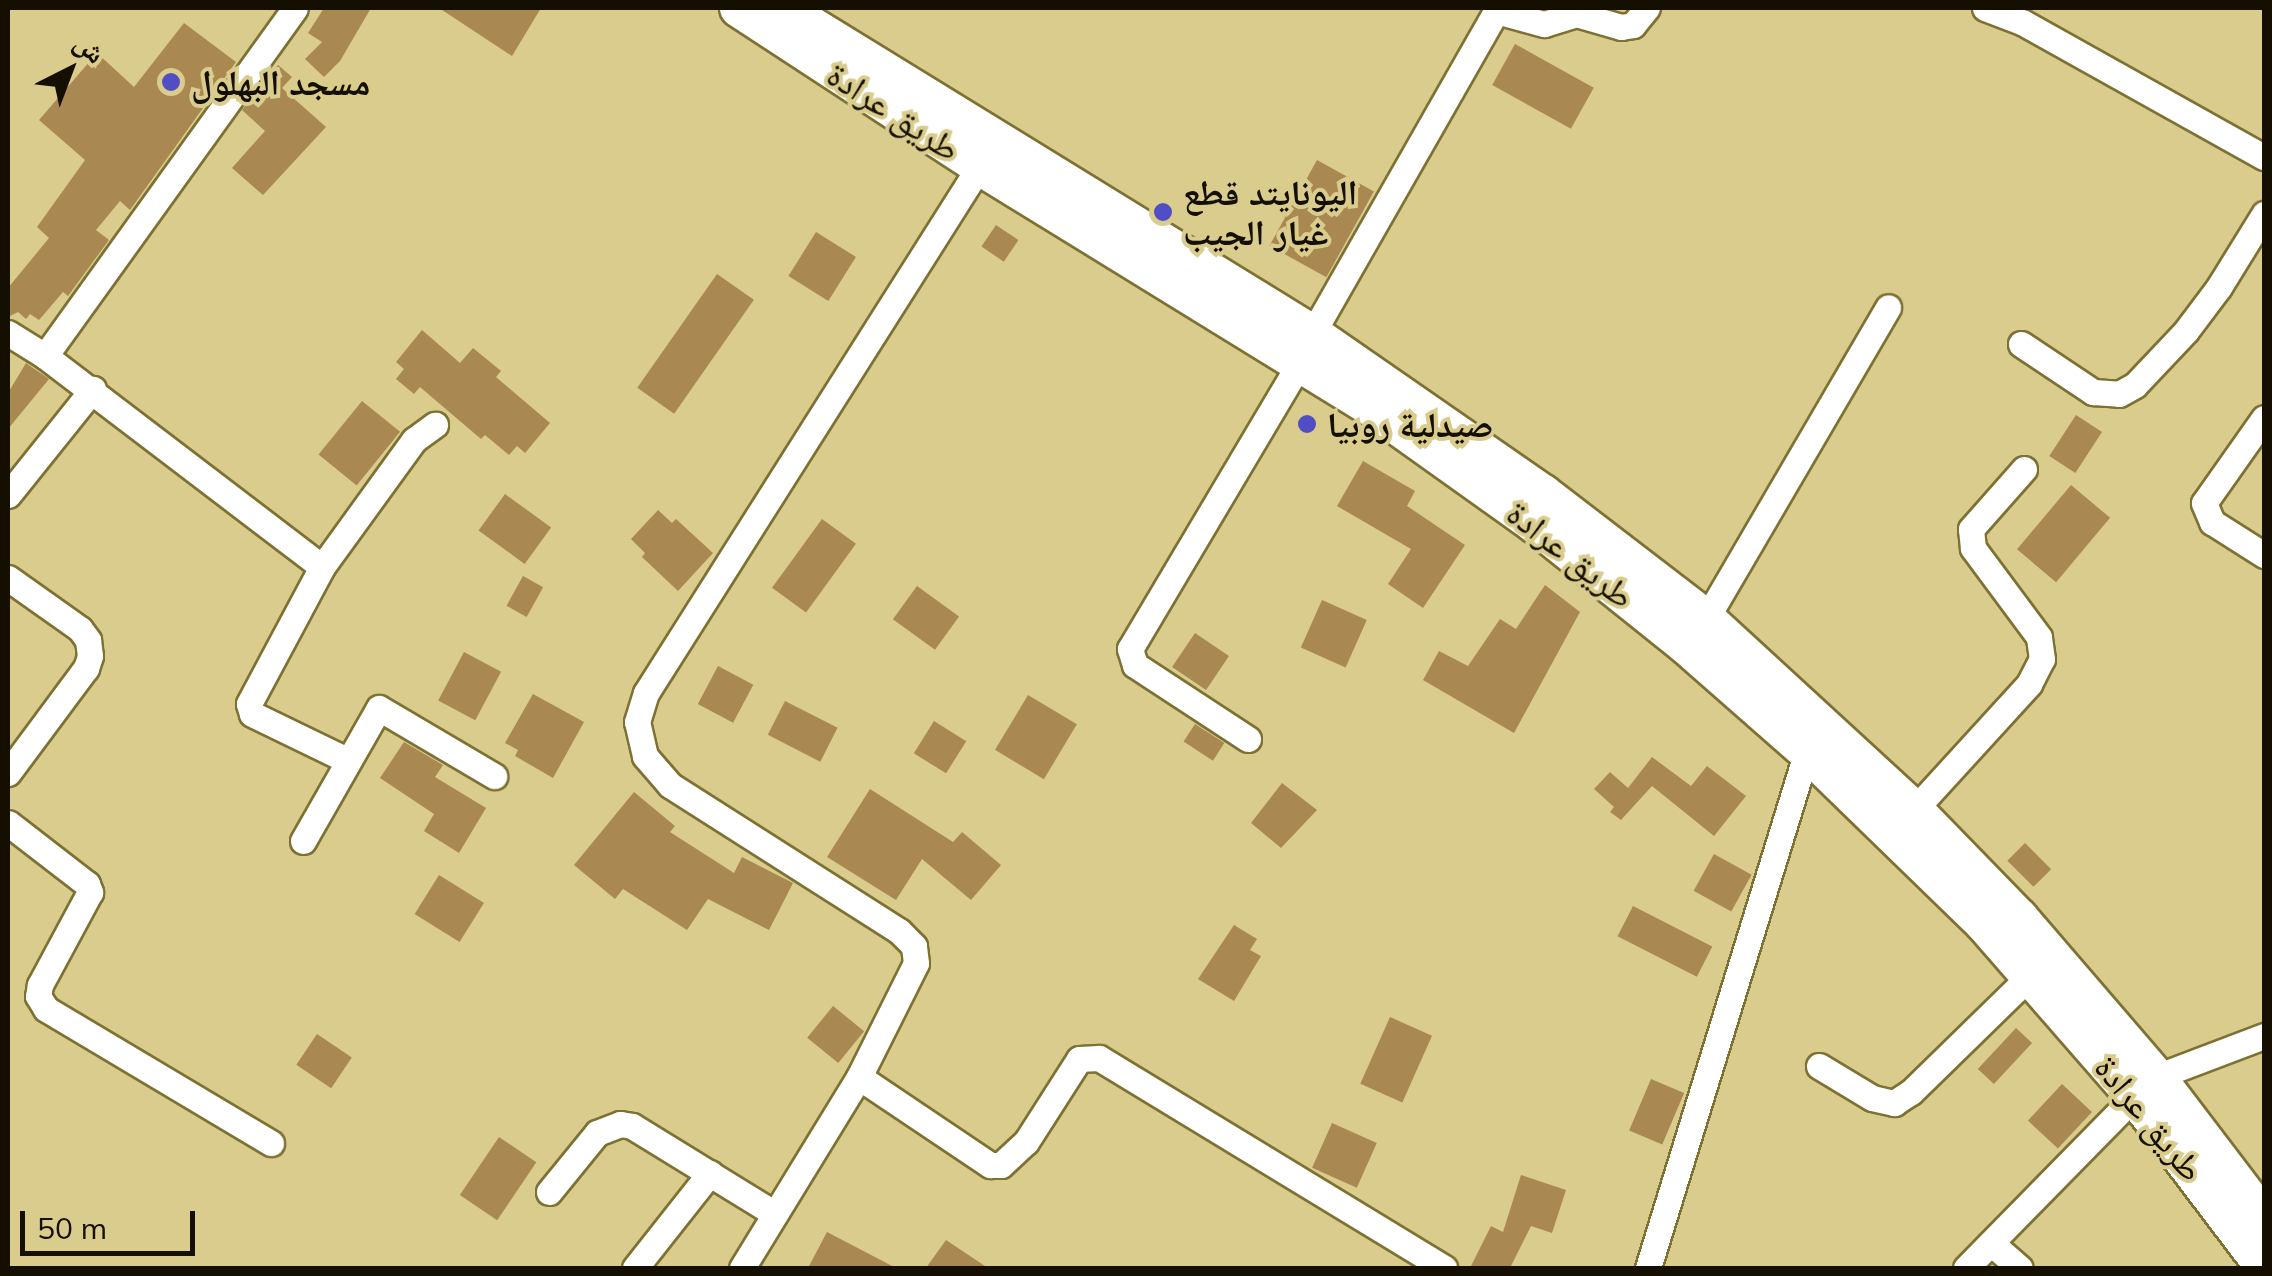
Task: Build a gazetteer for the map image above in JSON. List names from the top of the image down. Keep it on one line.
{"streets":{"main road":["طريق عرادة"]},"places":["مسجد البهلول","اليونايتد قطع غيار الجيب","صيدلية روبيا"],"scale_bar":"50 m","north":"top right"}
